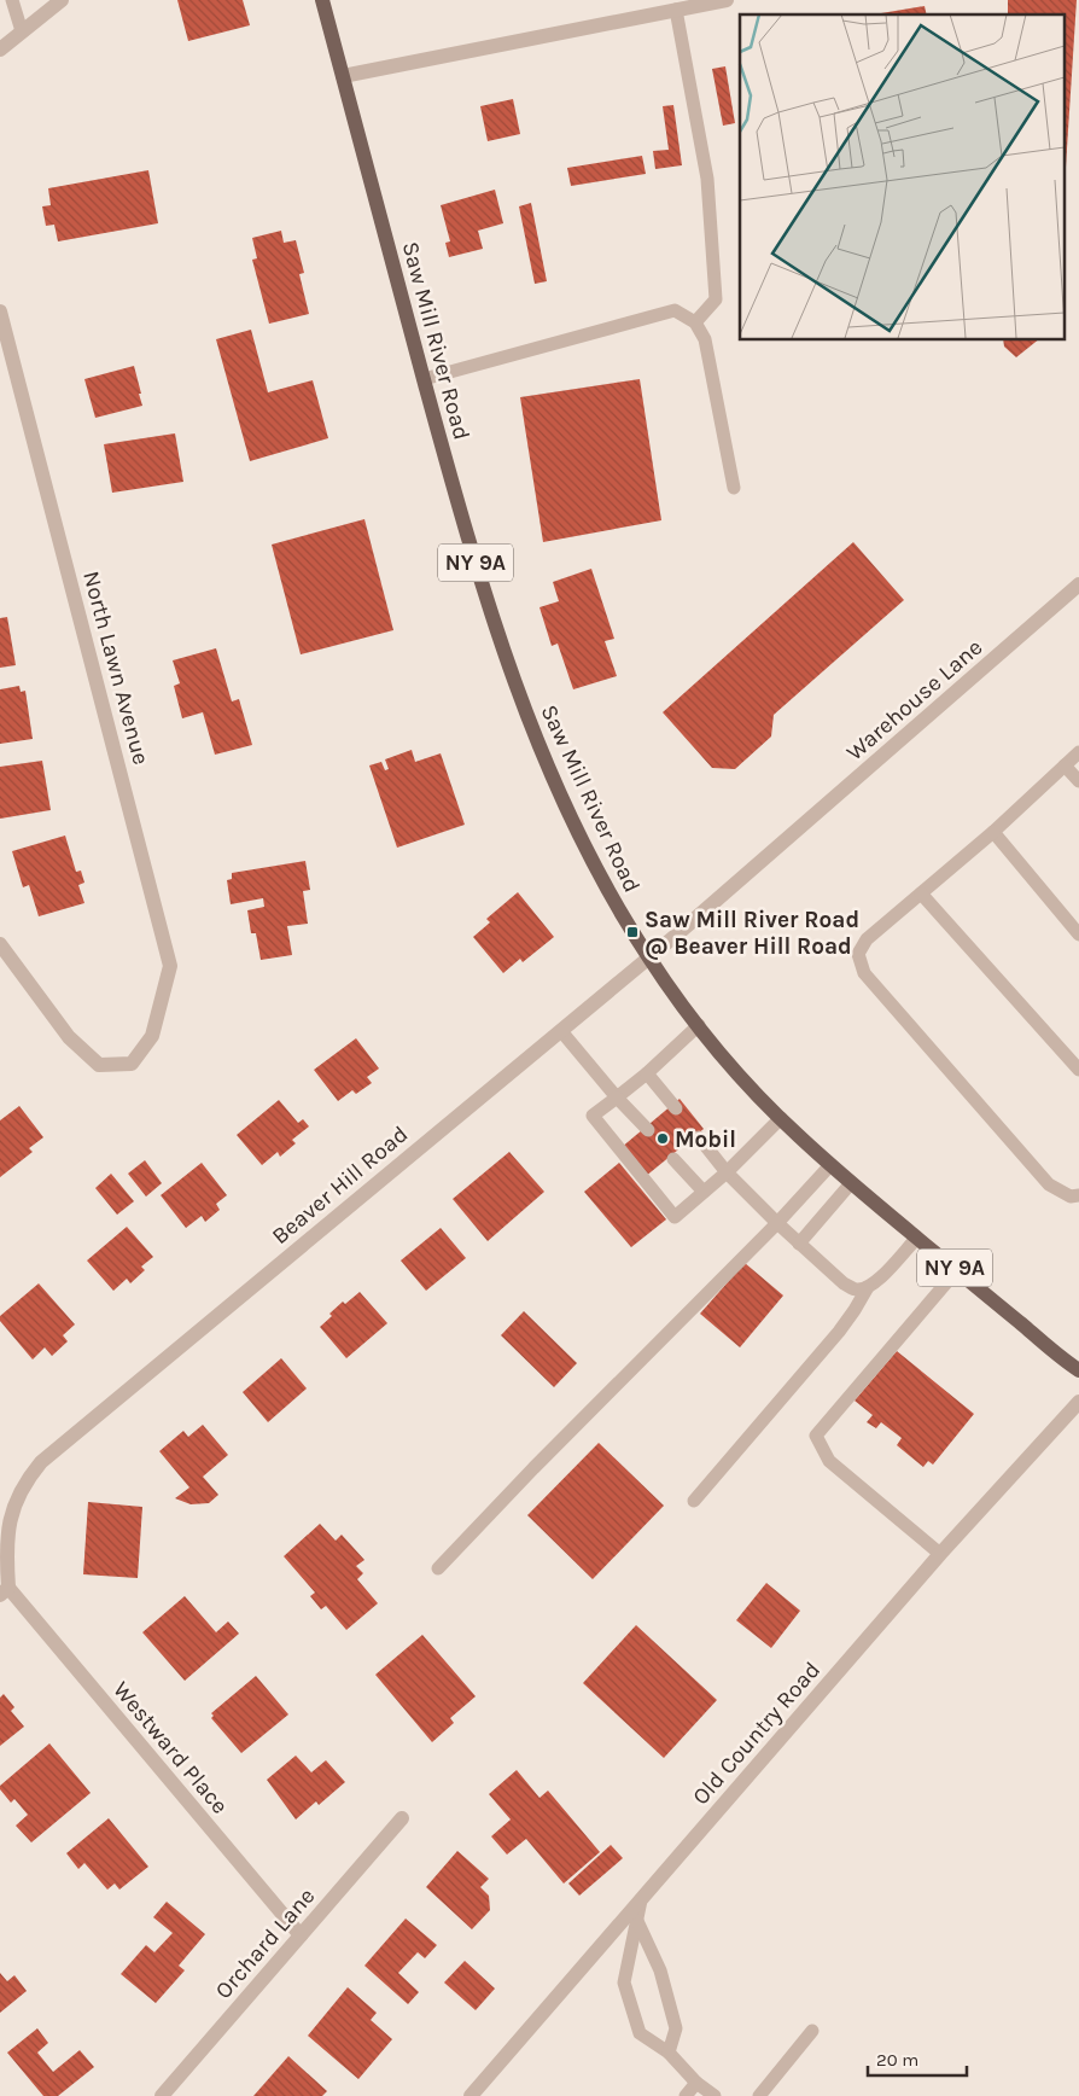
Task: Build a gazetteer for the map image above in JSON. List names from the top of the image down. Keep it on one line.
{"streets":{"main road":["Saw Mill River Road","NY 9A"],"street":["North Lawn Avenue","Warehouse Lane","Beaver Hill Road","Old Country Road","Westward Place","Orchard Lane"]},"crossings":[["Saw Mill River Road","NY 9A"],["Saw Mill River Road","Beaver Hill Road"],["Warehouse Lane","Beaver Hill Road"],["Beaver Hill Road","Westward Place"],["Westward Place","Orchard Lane"]],"places":{"transit":["Saw Mill River Road @ Beaver Hill Road"],"other":["Mobil"]},"scale_bar":"20 m"}
